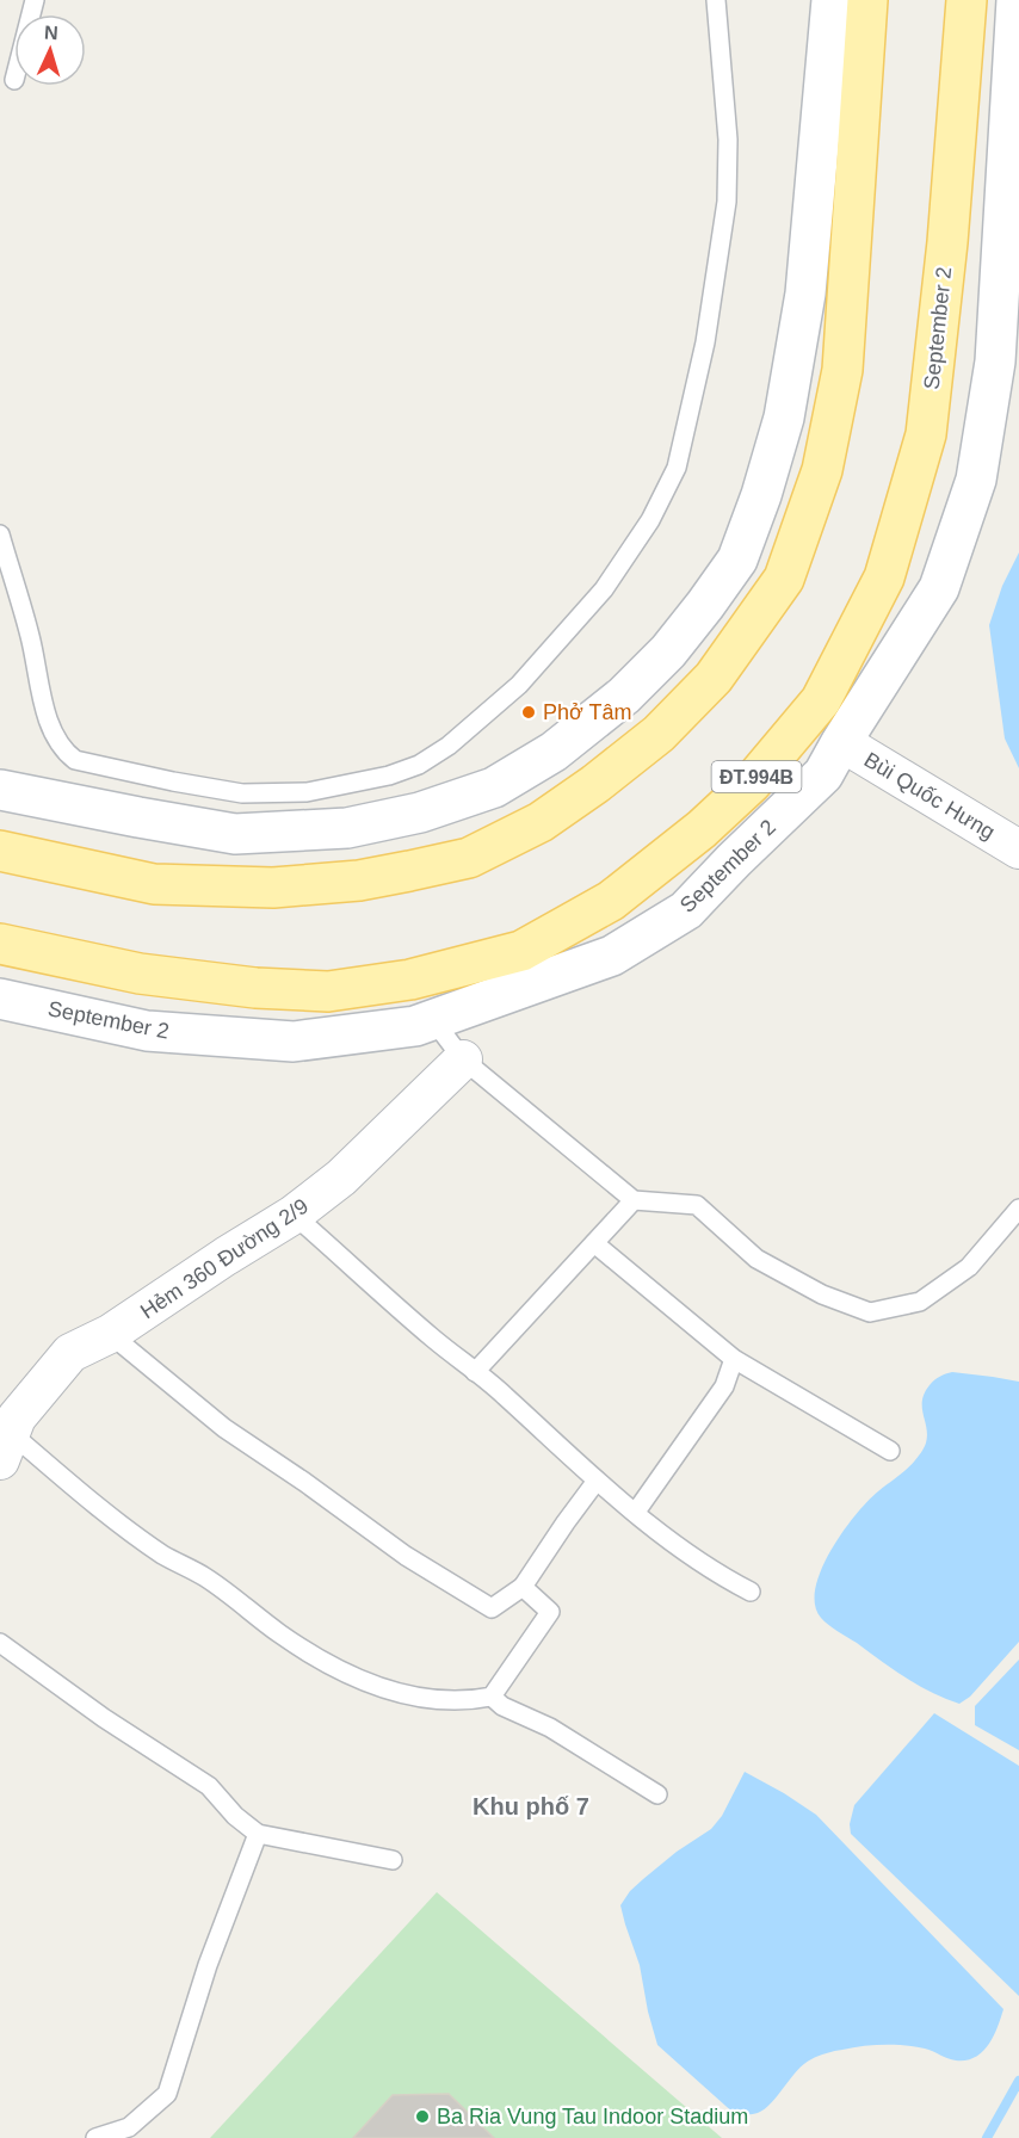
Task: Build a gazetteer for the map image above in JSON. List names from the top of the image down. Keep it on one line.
{"streets":{"main road":["September 2","ĐT.994B"],"street":["Bùi Quốc Hưng","Hẻm 360 Đường 2/9"]},"crossings":[["September 2","Bùi Quốc Hưng"]],"districts":["Khu phố 7"],"places":["Phở Tâm","Ba Ria Vung Tau Indoor Stadium"],"north":"top"}
